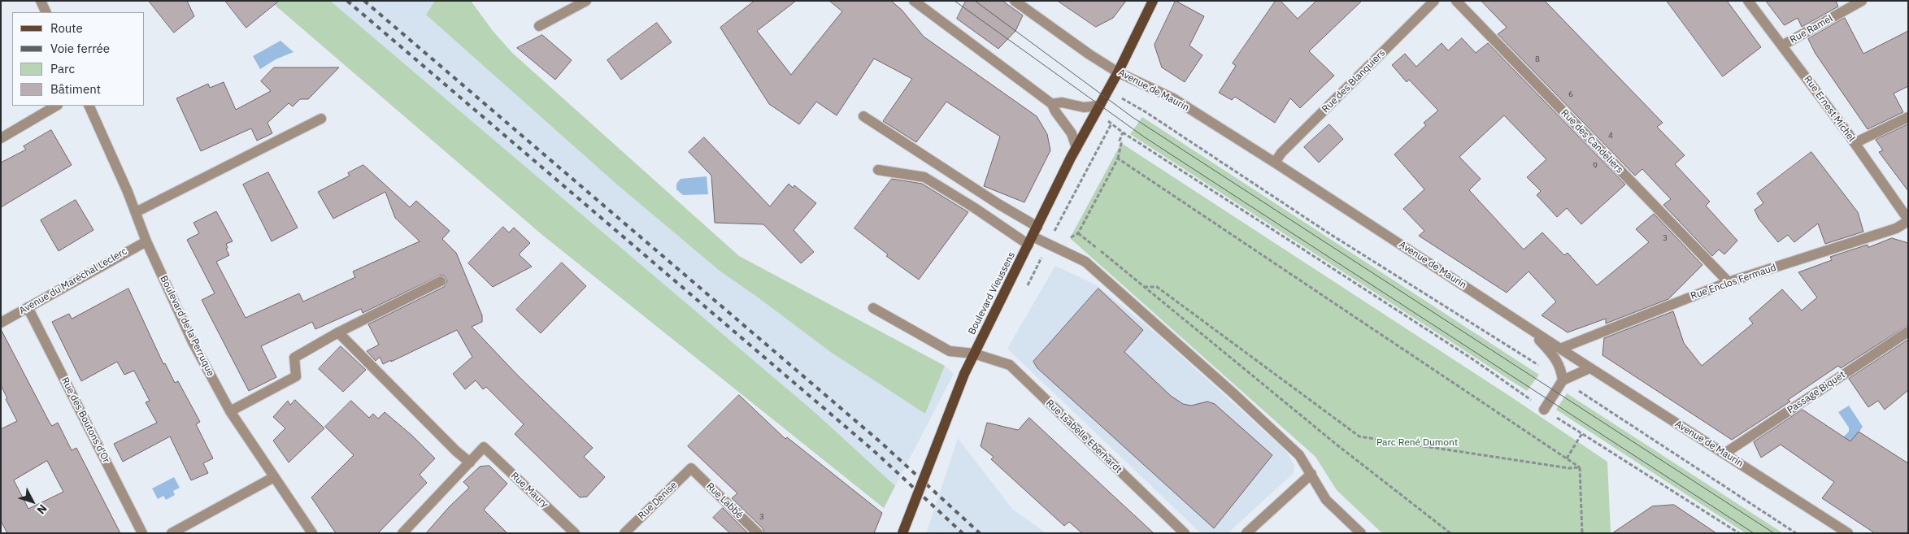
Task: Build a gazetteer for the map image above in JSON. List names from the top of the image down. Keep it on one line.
{"streets":{"main road":["Boulevard Vieussens"],"street":["Rue Ramel","Rue des Blanquiers","Avenue de Maurin","Rue Ernest Michel","Rue des Candeliers","Avenue du Maréchal Leclerc","Rue Enclos Fermaud","Boulevard de la Perruque","Passage Biquet","Rue des Boutons d'Or","Rue Isabelle Eberhardt","Rue Maury","Rue Denise","Rue Labbé"]},"crossings":[["Rue Ramel","Rue Ernest Michel"],["Rue des Blanquiers","Avenue de Maurin"],["Avenue de Maurin","Rue Enclos Fermaud"],["Avenue de Maurin","Boulevard Vieussens"],["Avenue de Maurin","Passage Biquet"],["Rue Ernest Michel","Rue Enclos Fermaud"],["Rue des Candeliers","Rue Enclos Fermaud"],["Avenue du Maréchal Leclerc","Boulevard de la Perruque"],["Avenue du Maréchal Leclerc","Rue des Boutons d'Or"],["Boulevard Vieussens","Rue Isabelle Eberhardt"],["Rue Denise","Rue Labbé"]],"parks":["Parc René Dumont"],"house_numbers":["8","6","4","9","3","3"],"legend":["Route","Voie ferrée","Parc","Bâtiment"],"north":"bottom right"}
